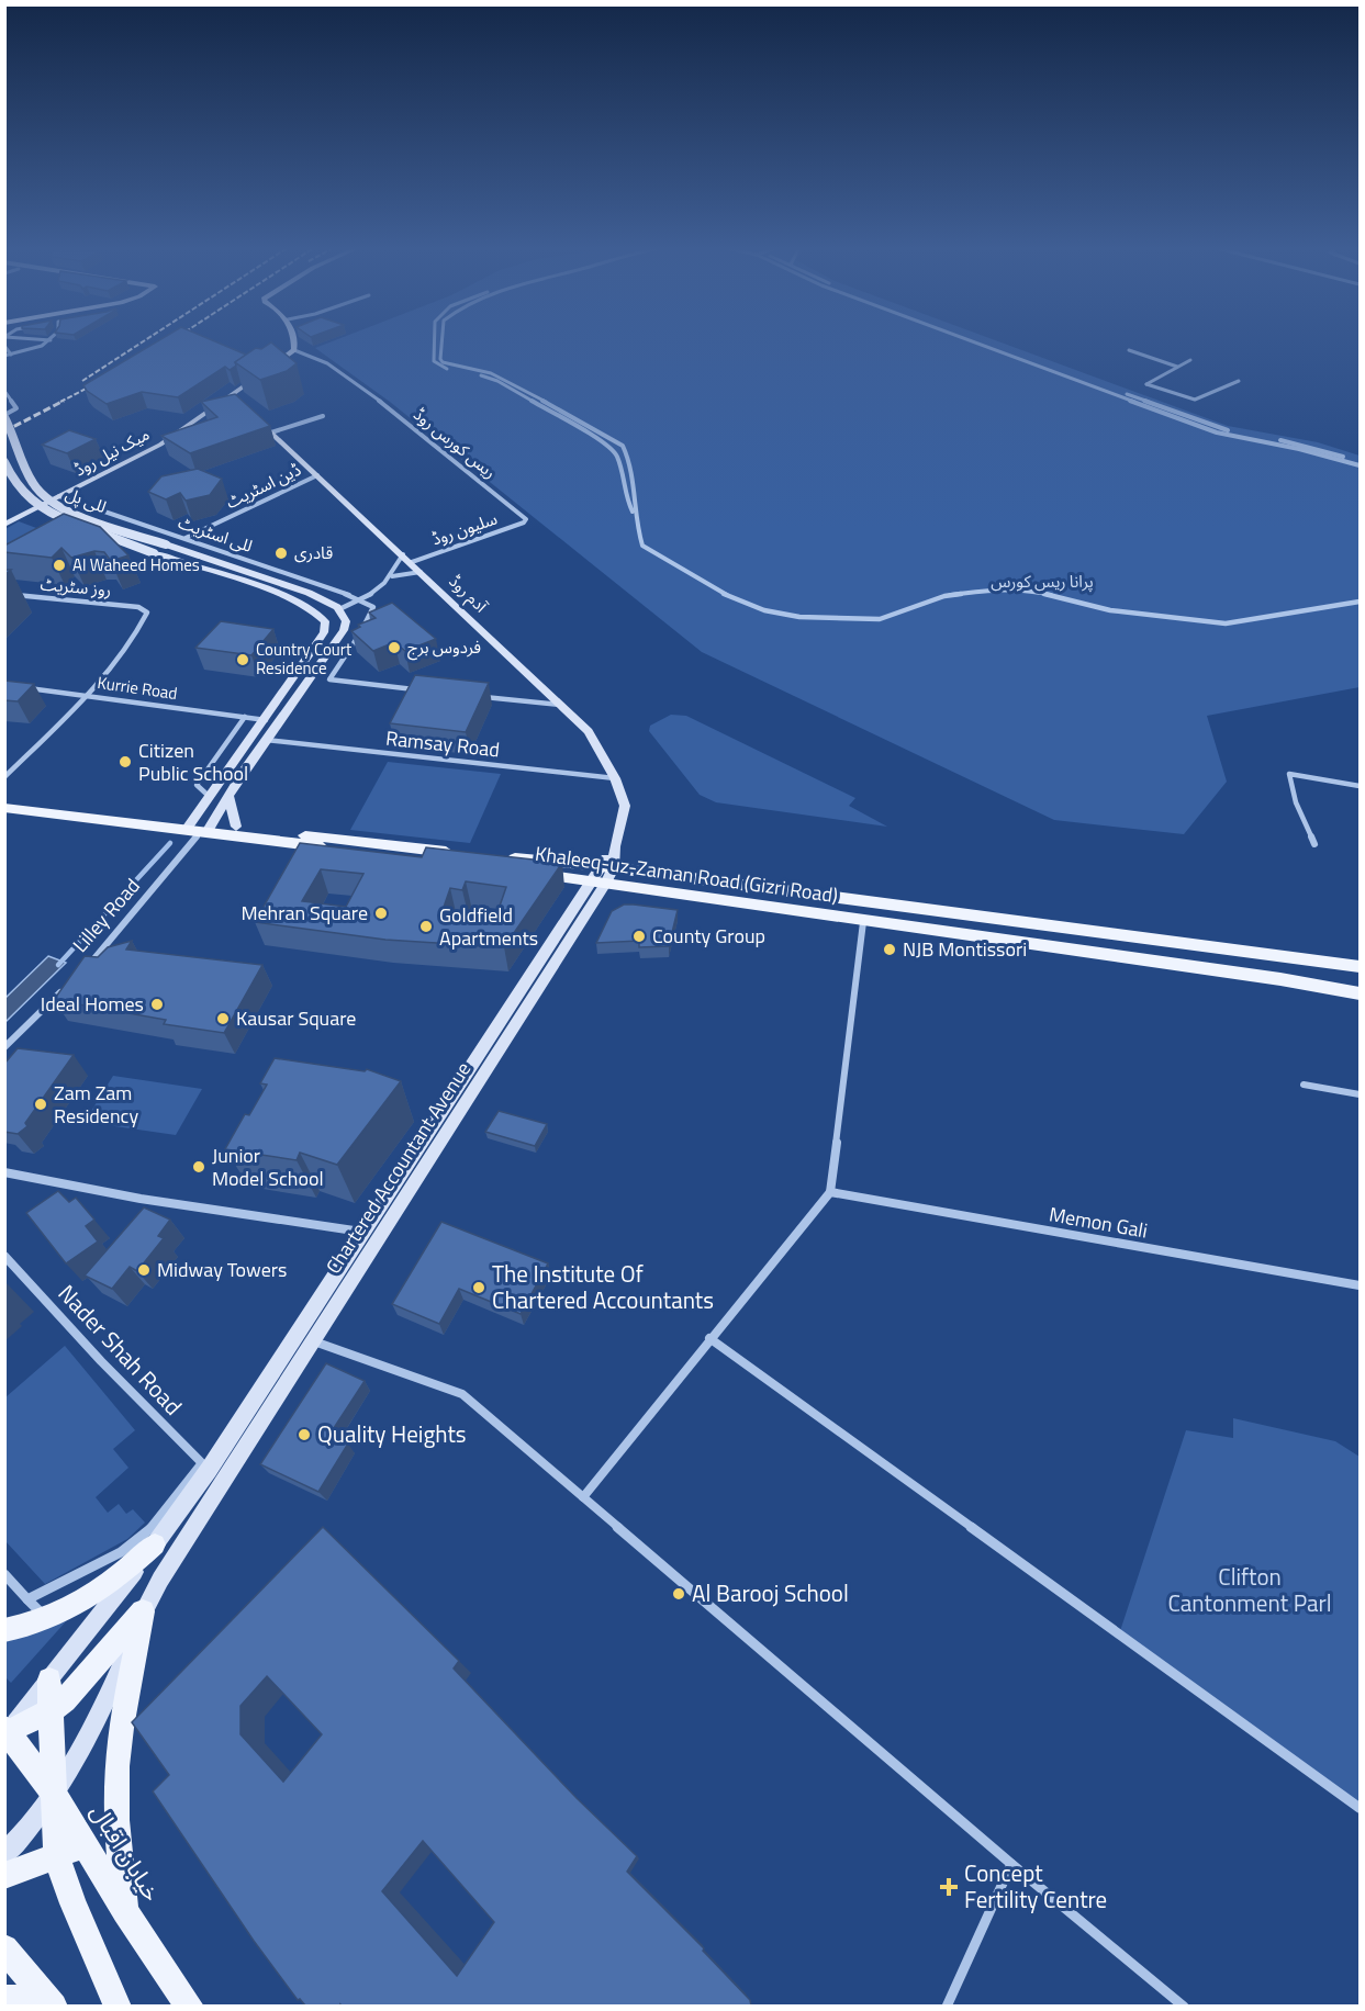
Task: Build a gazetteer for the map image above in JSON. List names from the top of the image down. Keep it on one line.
{"streets":{"main road":["Khaleeq-uz-Zaman Road (Gizri Road)","خیابان اقبال"],"street":["ریس کورس روڈ","میک نیل روڈ","ڈین اسٹریٹ","للی پل","سلیون روڈ","للی اسٹریٹ","روز سٹریٹ","آدم روڈ","Kurrie Road","Ramsay Road","Lilley Road","Chartered Accountant Avenue","Memon Gali","Nader Shah Road"]},"crossings":[["ریس کورس روڈ","میک نیل روڈ"],["ریس کورس روڈ","سلیون روڈ"],["میک نیل روڈ","للی اسٹریٹ"],["ڈین اسٹریٹ","للی اسٹریٹ"],["ڈین اسٹریٹ","آدم روڈ"],["للی پل","Lilley Road"],["سلیون روڈ","آدم روڈ"],["روز سٹریٹ","Kurrie Road"],["آدم روڈ","Ramsay Road"],["آدم روڈ","Khaleeq-uz-Zaman Road (Gizri Road)"],["آدم روڈ","Chartered Accountant Avenue"],["Kurrie Road","Lilley Road"],["Khaleeq-uz-Zaman Road (Gizri Road)","Chartered Accountant Avenue"],["Chartered Accountant Avenue","Nader Shah Road"]],"parks":["پرانا ریس کورس","Clifton Cantonment Parl"],"places":{"other":["قادری","Al Waheed Homes","فردوس برج","Country Court Residence","Citizen Public School","Mehran Square","Goldfield Apartments","County Group","NJB Montissori","Ideal Homes","Kausar Square","Zam Zam Residency","Junior Model School","Midway Towers","The Institute Of Chartered Accountants","Quality Heights","Al Barooj School"],"health":["Concept Fertility Centre"]}}
